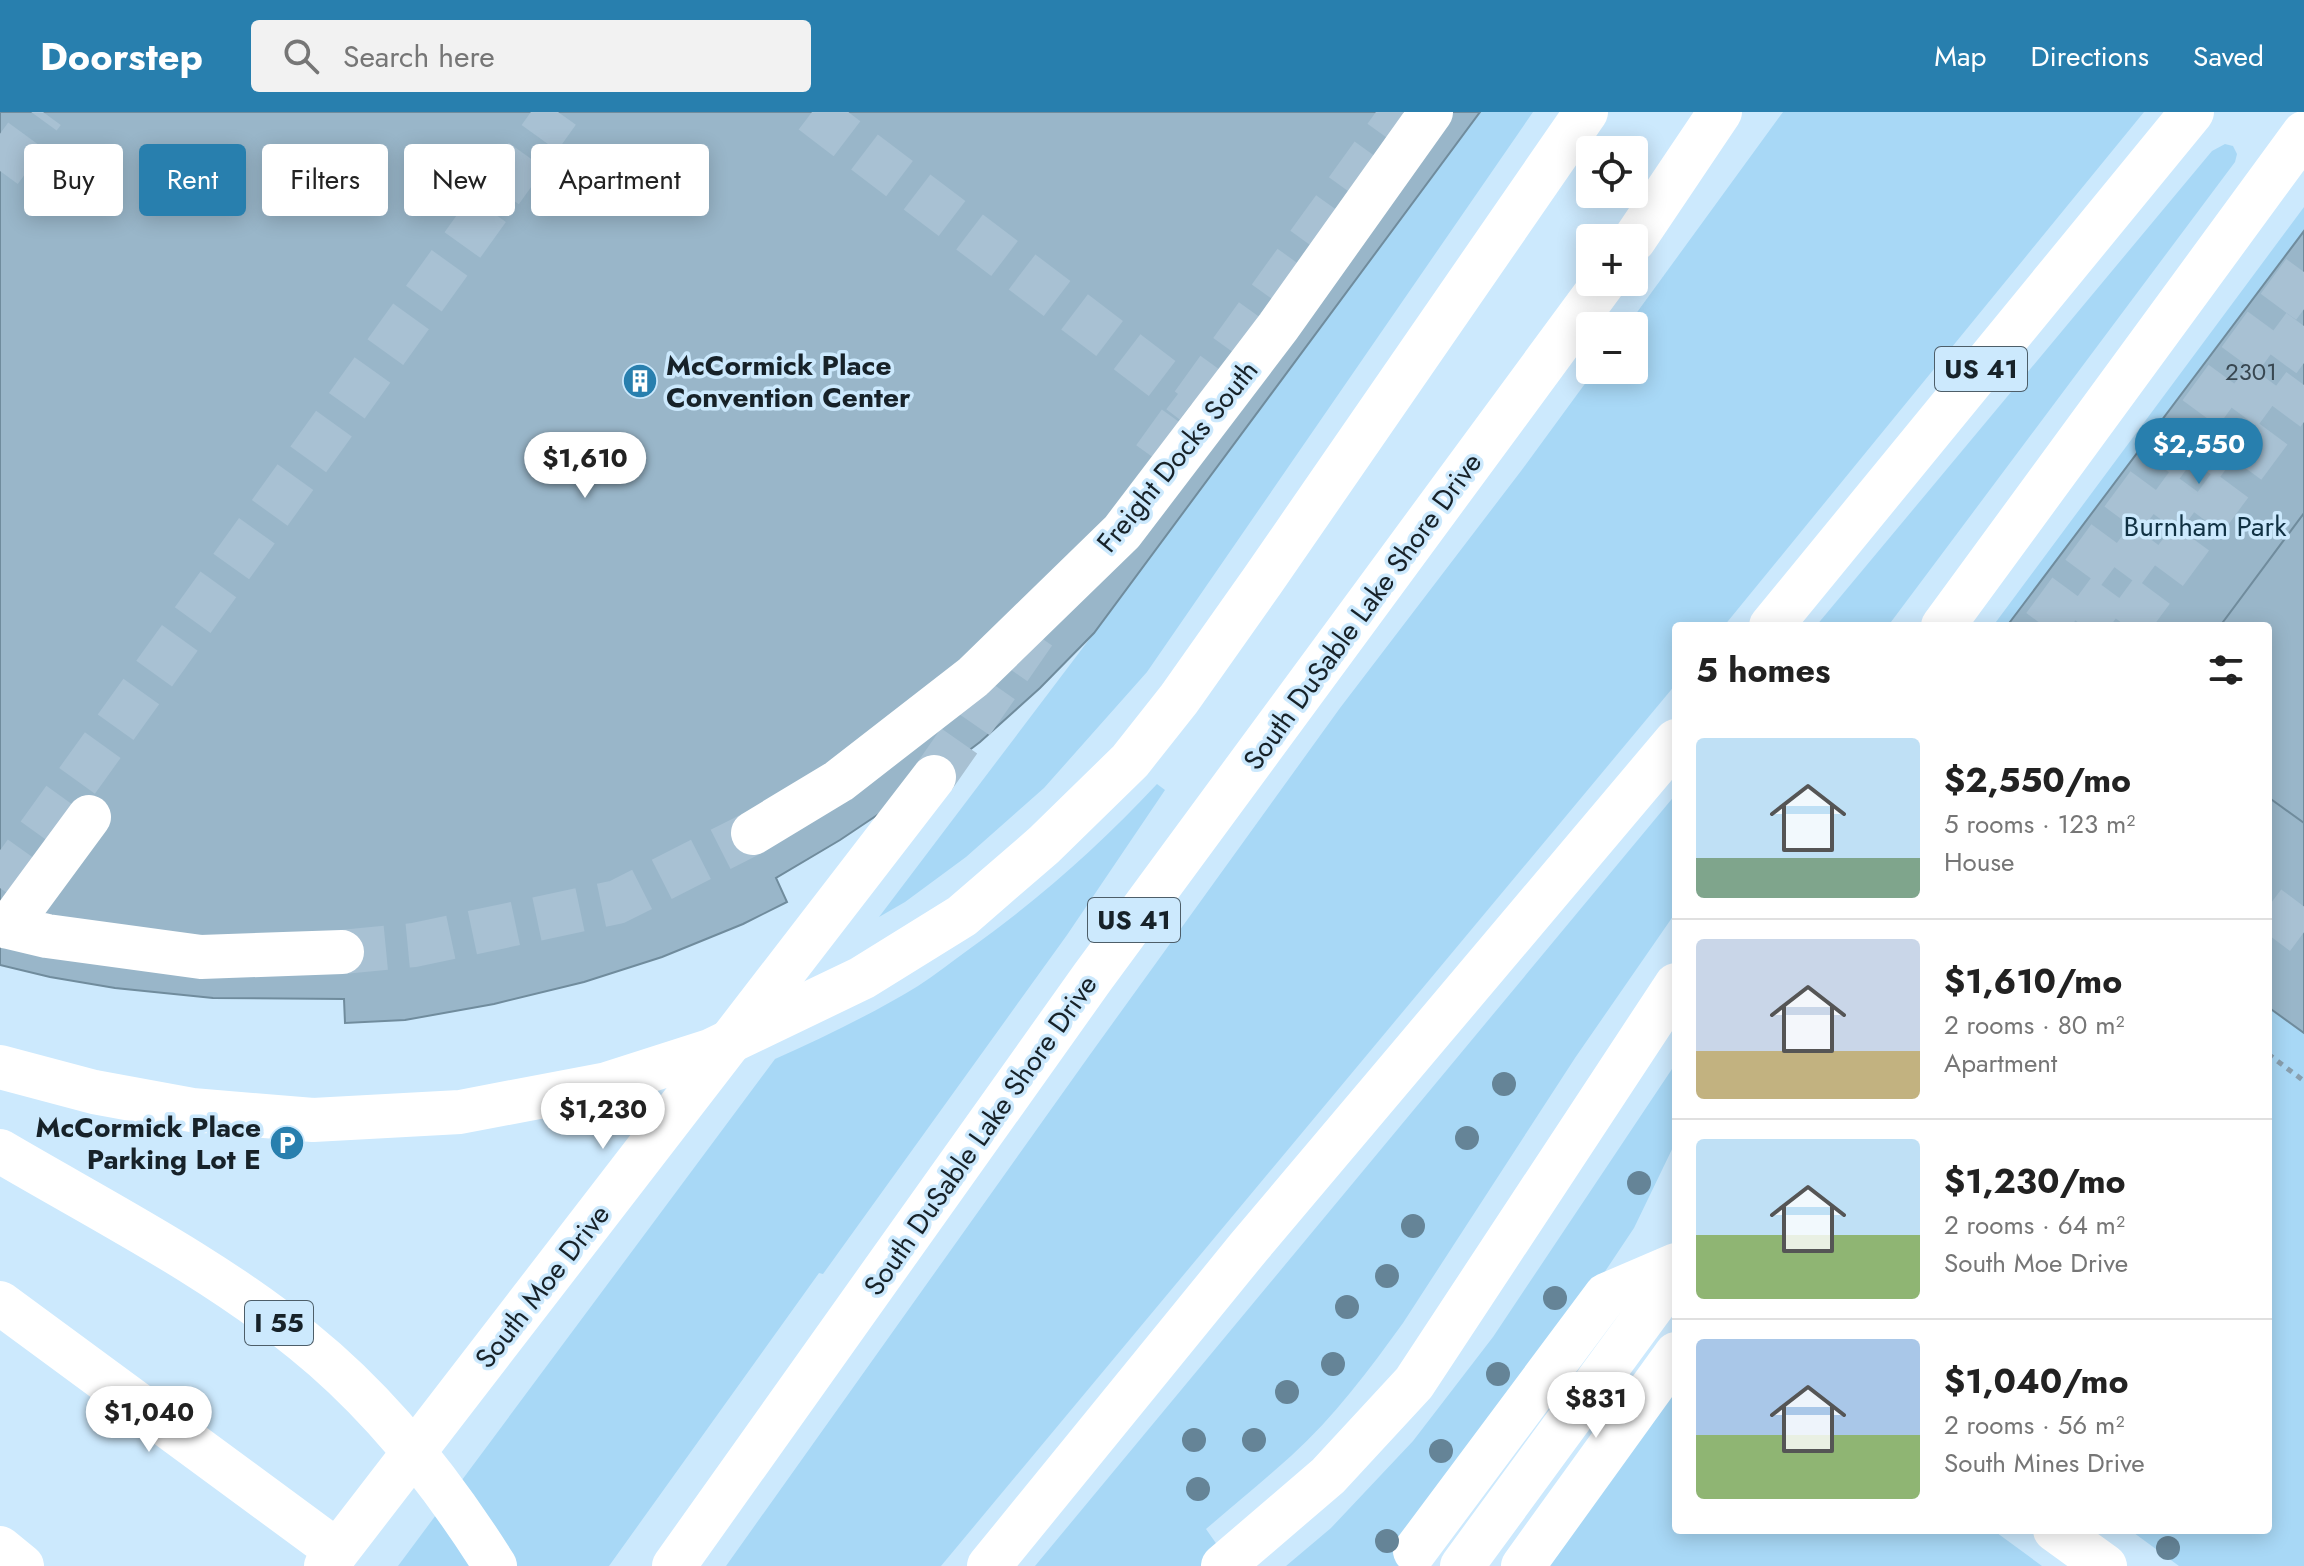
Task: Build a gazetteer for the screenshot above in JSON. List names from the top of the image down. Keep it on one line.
{"streets":{"main road":["US 41","Freight Docks South","South DuSable Lake Shore Drive","South Moe Drive","I 55"]},"parks":["Burnham Park"],"places":{"building":["McCormick Place Convention Center"],"parking":["McCormick Place Parking Lot E"]},"house_numbers":["2301"],"page":{"header":"Doorstep","search":"Search here","nav":["Map","Directions","Saved"],"map_buttons":["+","−"],"chip":["Buy","Rent","Filters","New","Apartment"],"price":["$2,550","$1,610","$1,230","$831","$1,040"],"heading":"5 homes","list":[{"name":"$2,550/mo","note":"5 rooms · 123 m² · House"},{"name":"$1,610/mo","note":"2 rooms · 80 m² · Apartment"},{"name":"$1,230/mo","note":"2 rooms · 64 m² · South Moe Drive"},{"name":"$1,040/mo","note":"2 rooms · 56 m² · South Mines Drive"}]}}
